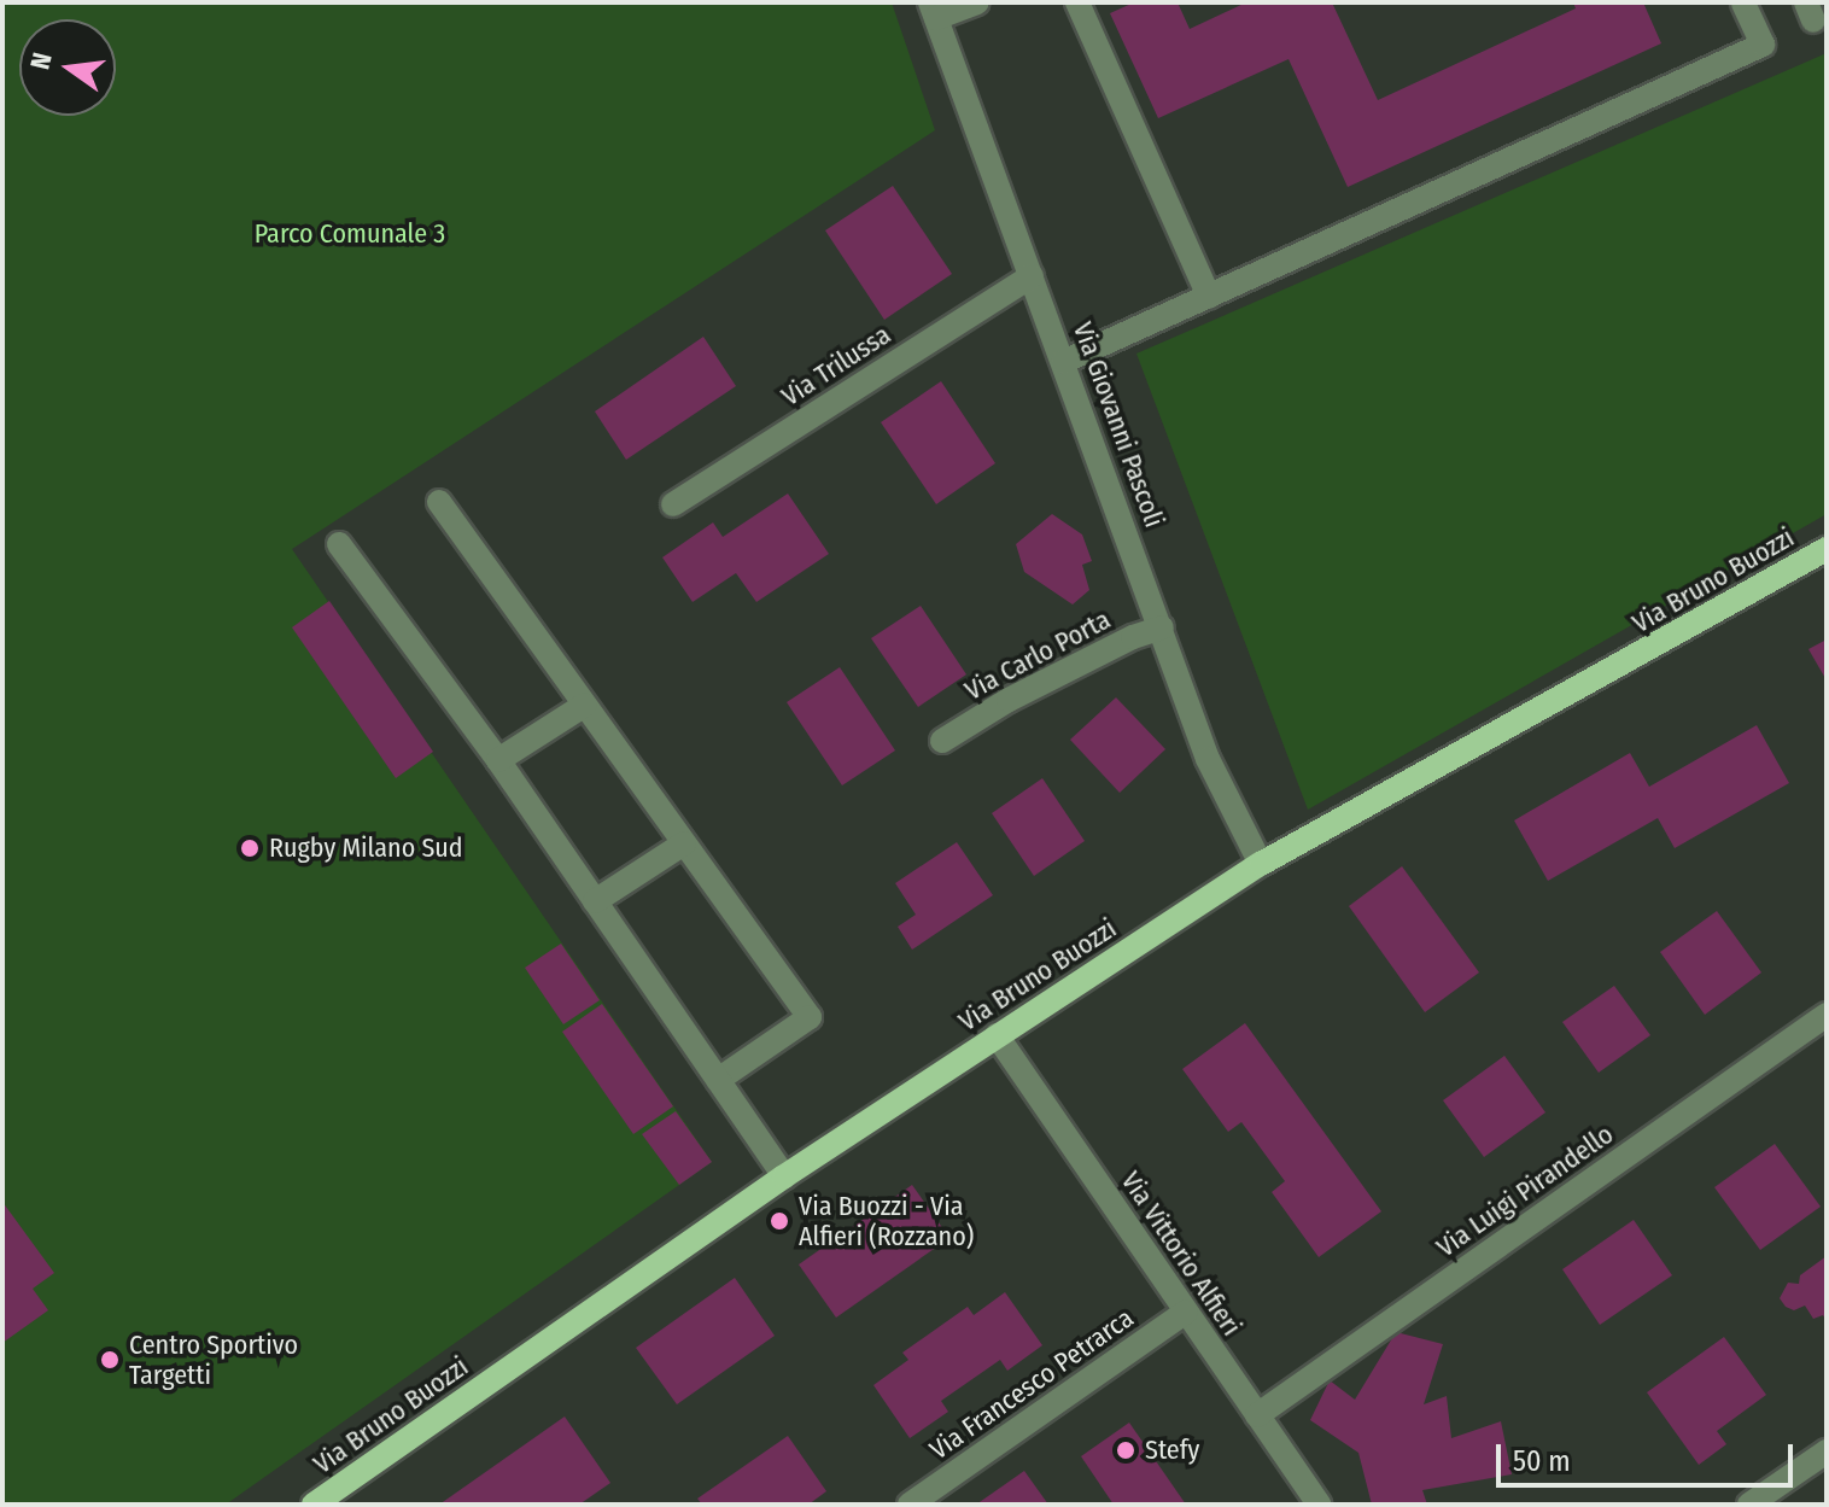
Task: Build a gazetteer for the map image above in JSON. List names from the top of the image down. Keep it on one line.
{"streets":{"main road":["Via Bruno Buozzi"],"street":["Via Trilussa","Via Giovanni Pascoli","Via Carlo Porta","Via Luigi Pirandello","Via Vittorio Alfieri","Via Francesco Petrarca"]},"crossings":[["Via Trilussa","Via Giovanni Pascoli"],["Via Giovanni Pascoli","Via Bruno Buozzi"],["Via Giovanni Pascoli","Via Carlo Porta"],["Via Bruno Buozzi","Via Vittorio Alfieri"],["Via Luigi Pirandello","Via Vittorio Alfieri"],["Via Vittorio Alfieri","Via Francesco Petrarca"]],"parks":["Parco Comunale 3"],"places":["Rugby Milano Sud","Via Buozzi - Via Alfieri (Rozzano)","Centro Sportivo Targetti","Stefy"],"scale_bar":"50 m","north":"left"}
